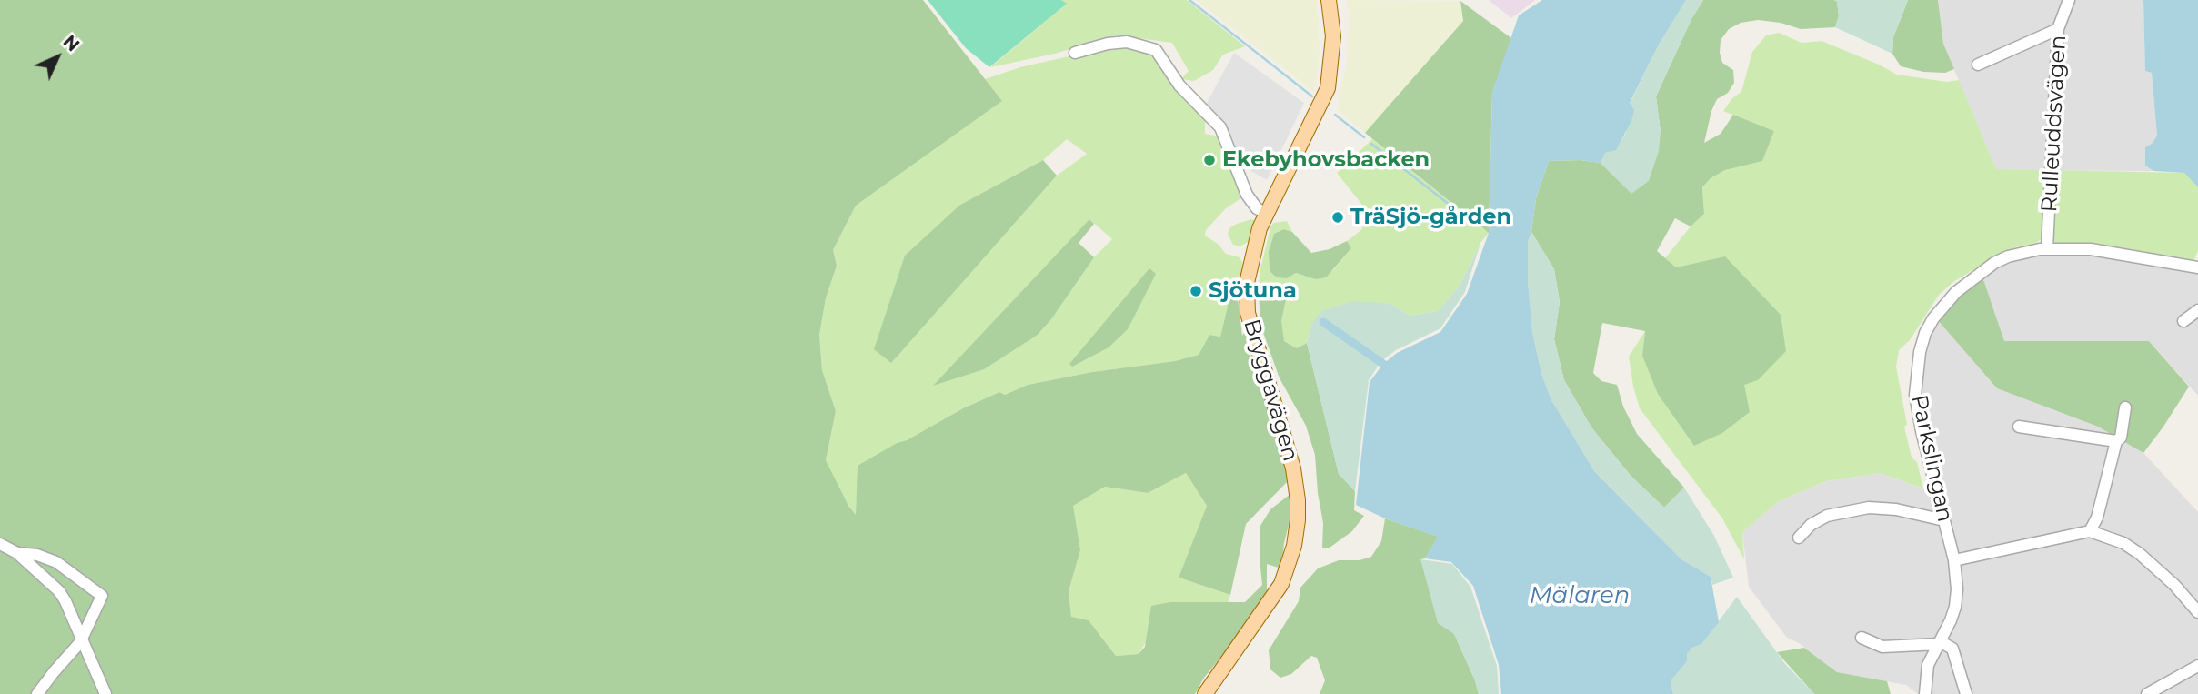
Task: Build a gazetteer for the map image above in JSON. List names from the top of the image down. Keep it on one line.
{"streets":{"main road":["Bryggavägen"],"street":["Rulleuddsvägen","Parkslingan"]},"crossings":[["Rulleuddsvägen","Parkslingan"]],"water":["Mälaren"],"places":["Ekebyhovsbacken","TräSjö-gården","Sjötuna"],"north":"top right"}
